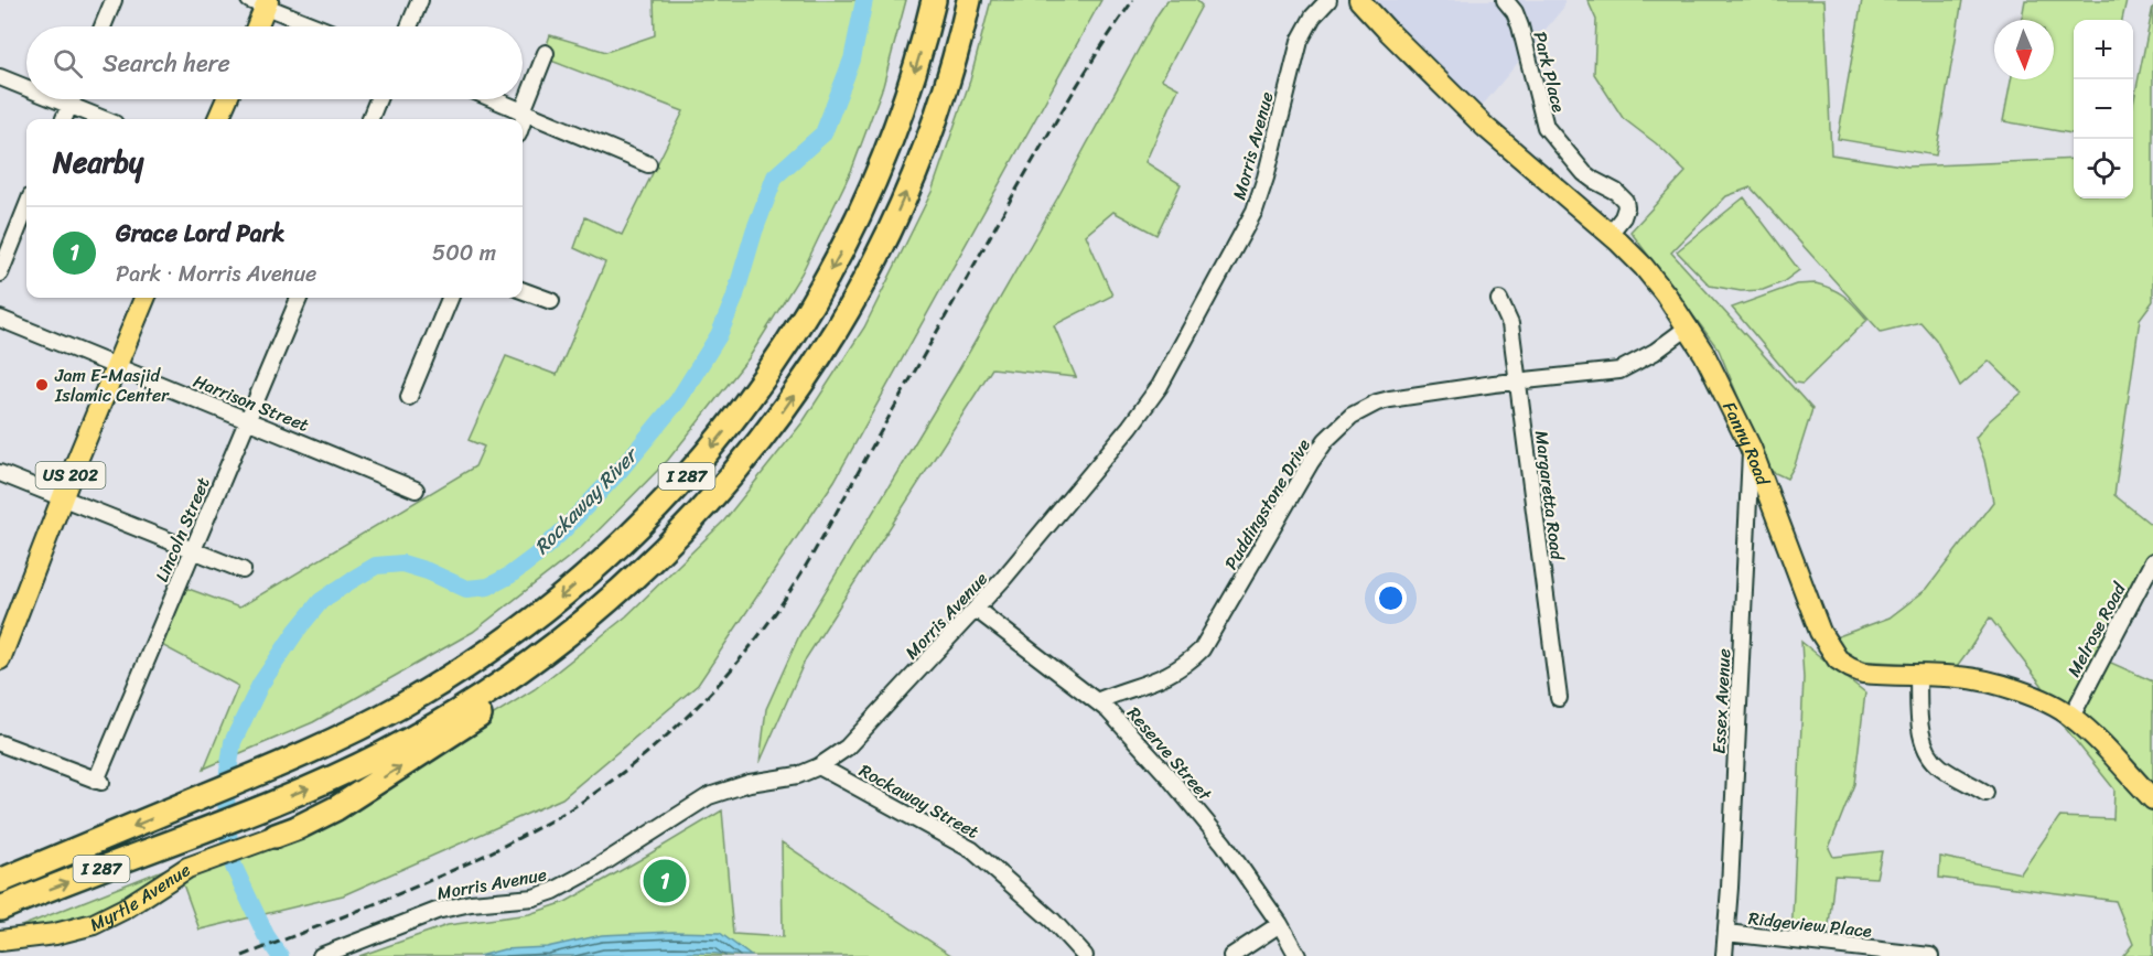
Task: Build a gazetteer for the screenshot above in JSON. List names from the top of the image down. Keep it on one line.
{"streets":{"highway":["I 287"],"main road":["Fanny Road","US 202","Myrtle Avenue"],"street":["Park Place","Morris Avenue","Harrison Street","Margaretta Road","Puddingstone Drive","Lincoln Street","Melrose Road","Essex Avenue","Reserve Street","Rockaway Street","Ridgeview Place"]},"crossings":[["Park Place","Fanny Road"],["Morris Avenue","Reserve Street"],["Morris Avenue","Rockaway Street"],["Harrison Street","US 202"],["Harrison Street","Lincoln Street"],["Fanny Road","Puddingstone Drive"],["Fanny Road","Melrose Road"],["Fanny Road","Essex Avenue"],["Margaretta Road","Puddingstone Drive"],["Puddingstone Drive","Reserve Street"],["Essex Avenue","Ridgeview Place"]],"water":["Rockaway River"],"places":["Jam E-Masjid Islamic Center"],"north":"bottom","page":{"map_buttons":["+","−"],"search":"Search here","heading":"Nearby","list":[{"mark":"1","name":"Grace Lord Park","note":"Park · Morris Avenue","value":"500 m"}],"pins":"1"}}
